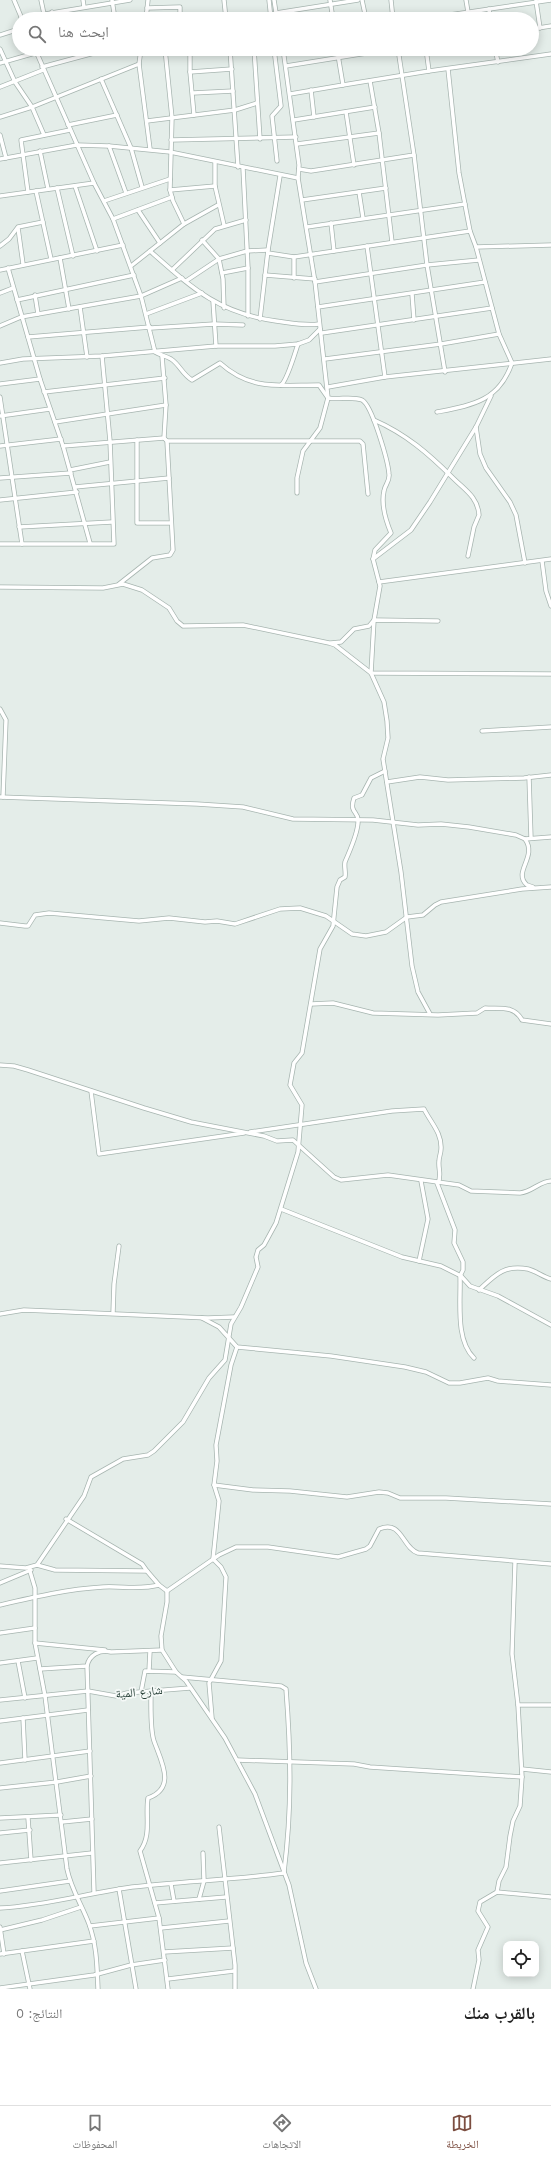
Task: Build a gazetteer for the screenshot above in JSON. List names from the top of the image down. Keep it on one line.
{"streets":{"street":["شارع المية"]},"page":{"search":"ابحث هنا","heading":["بالقرب منك","النتائج: 0"],"nav":["الخريطة","الاتجاهات","المحفوظات"]}}
